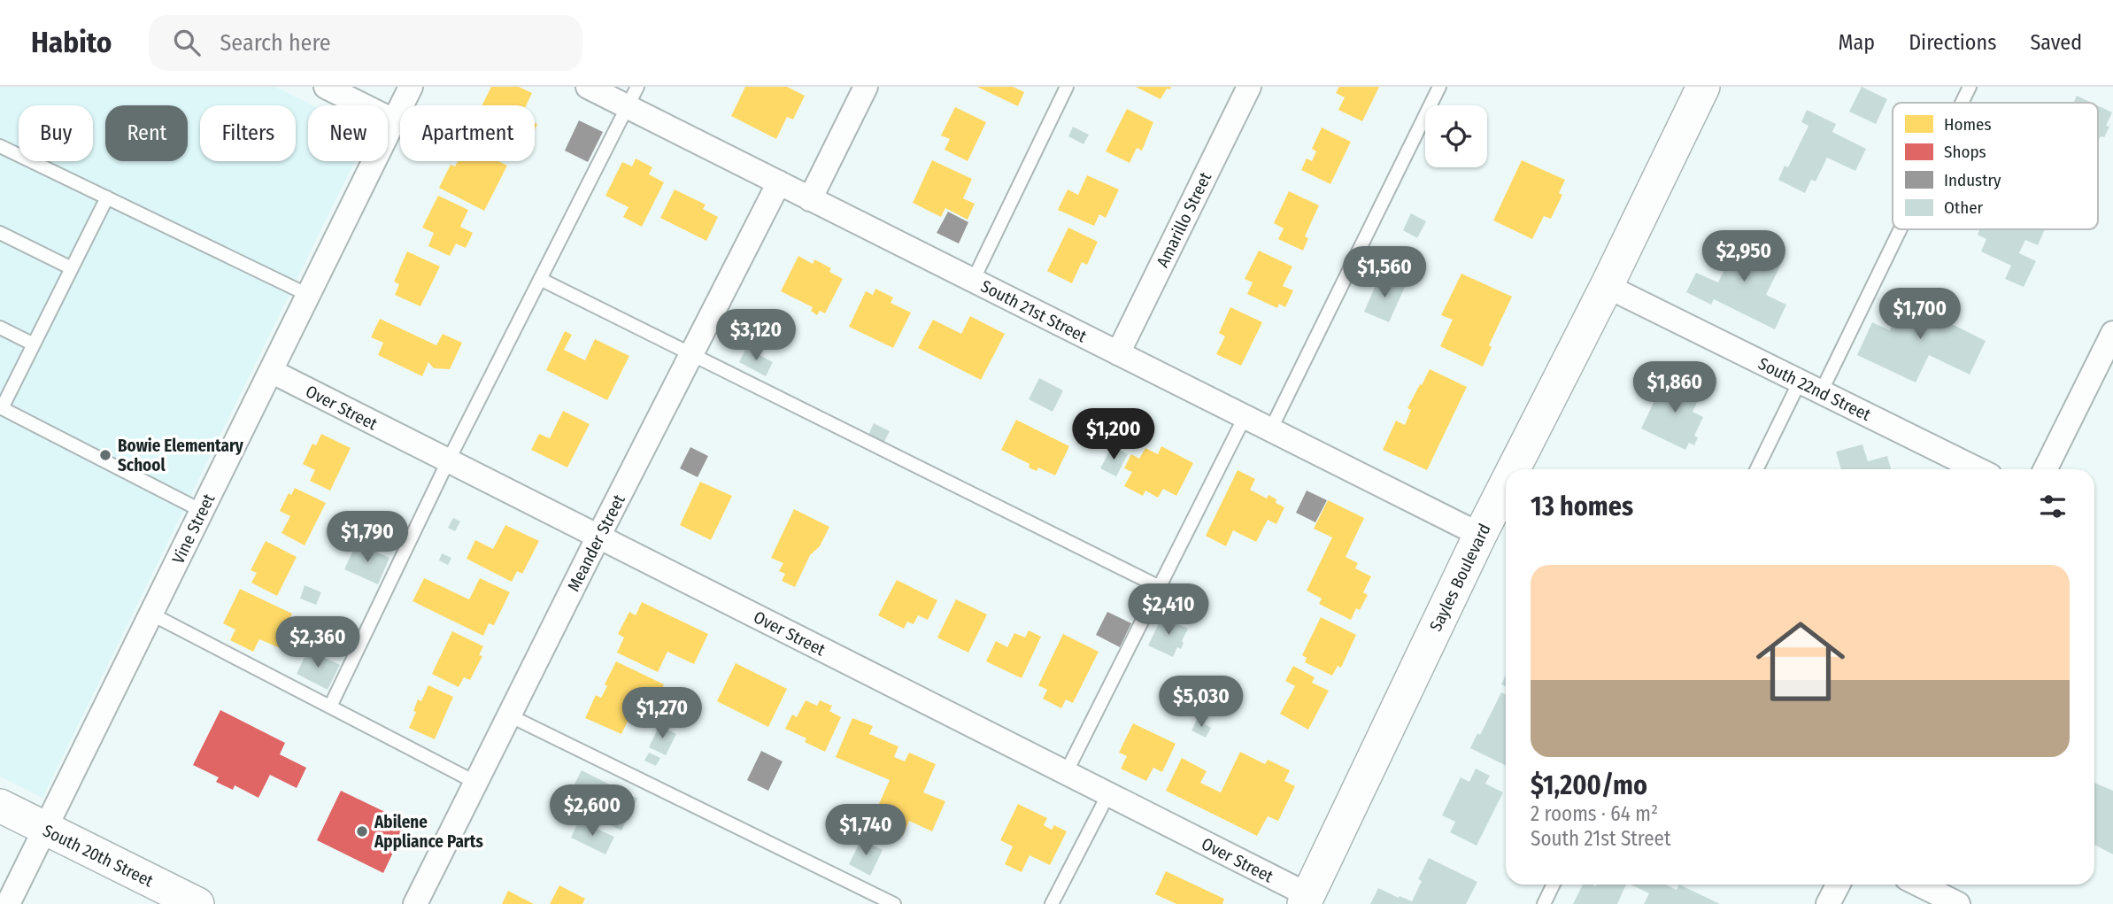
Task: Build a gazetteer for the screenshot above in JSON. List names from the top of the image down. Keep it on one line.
{"streets":{"main road":["Sayles Boulevard","South 20th Street"],"street":["Amarillo Street","South 21st Street","South 22nd Street","Over Street","Vine Street","Meander Street"]},"crossings":[["Amarillo Street","South 21st Street"],["South 21st Street","Meander Street"],["South 21st Street","Sayles Boulevard"],["South 22nd Street","Sayles Boulevard"],["Over Street","Vine Street"],["Over Street","Meander Street"],["Over Street","Sayles Boulevard"],["Vine Street","South 20th Street"]],"places":["Bowie Elementary School","Abilene Appliance Parts"],"legend":["Homes","Shops","Industry","Other"],"page":{"header":"Habito","search":"Search here","nav":["Map","Directions","Saved"],"chip":["Buy","Rent","Filters","New","Apartment"],"price":["$2,950","$1,560","$1,700","$3,120","$1,860","$1,200","$1,790","$2,410","$2,360","$5,030","$1,270","$2,600","$1,740"],"heading":"13 homes","list":[{"name":"$1,200/mo","note":"2 rooms · 64 m² · South 21st Street"}]}}
